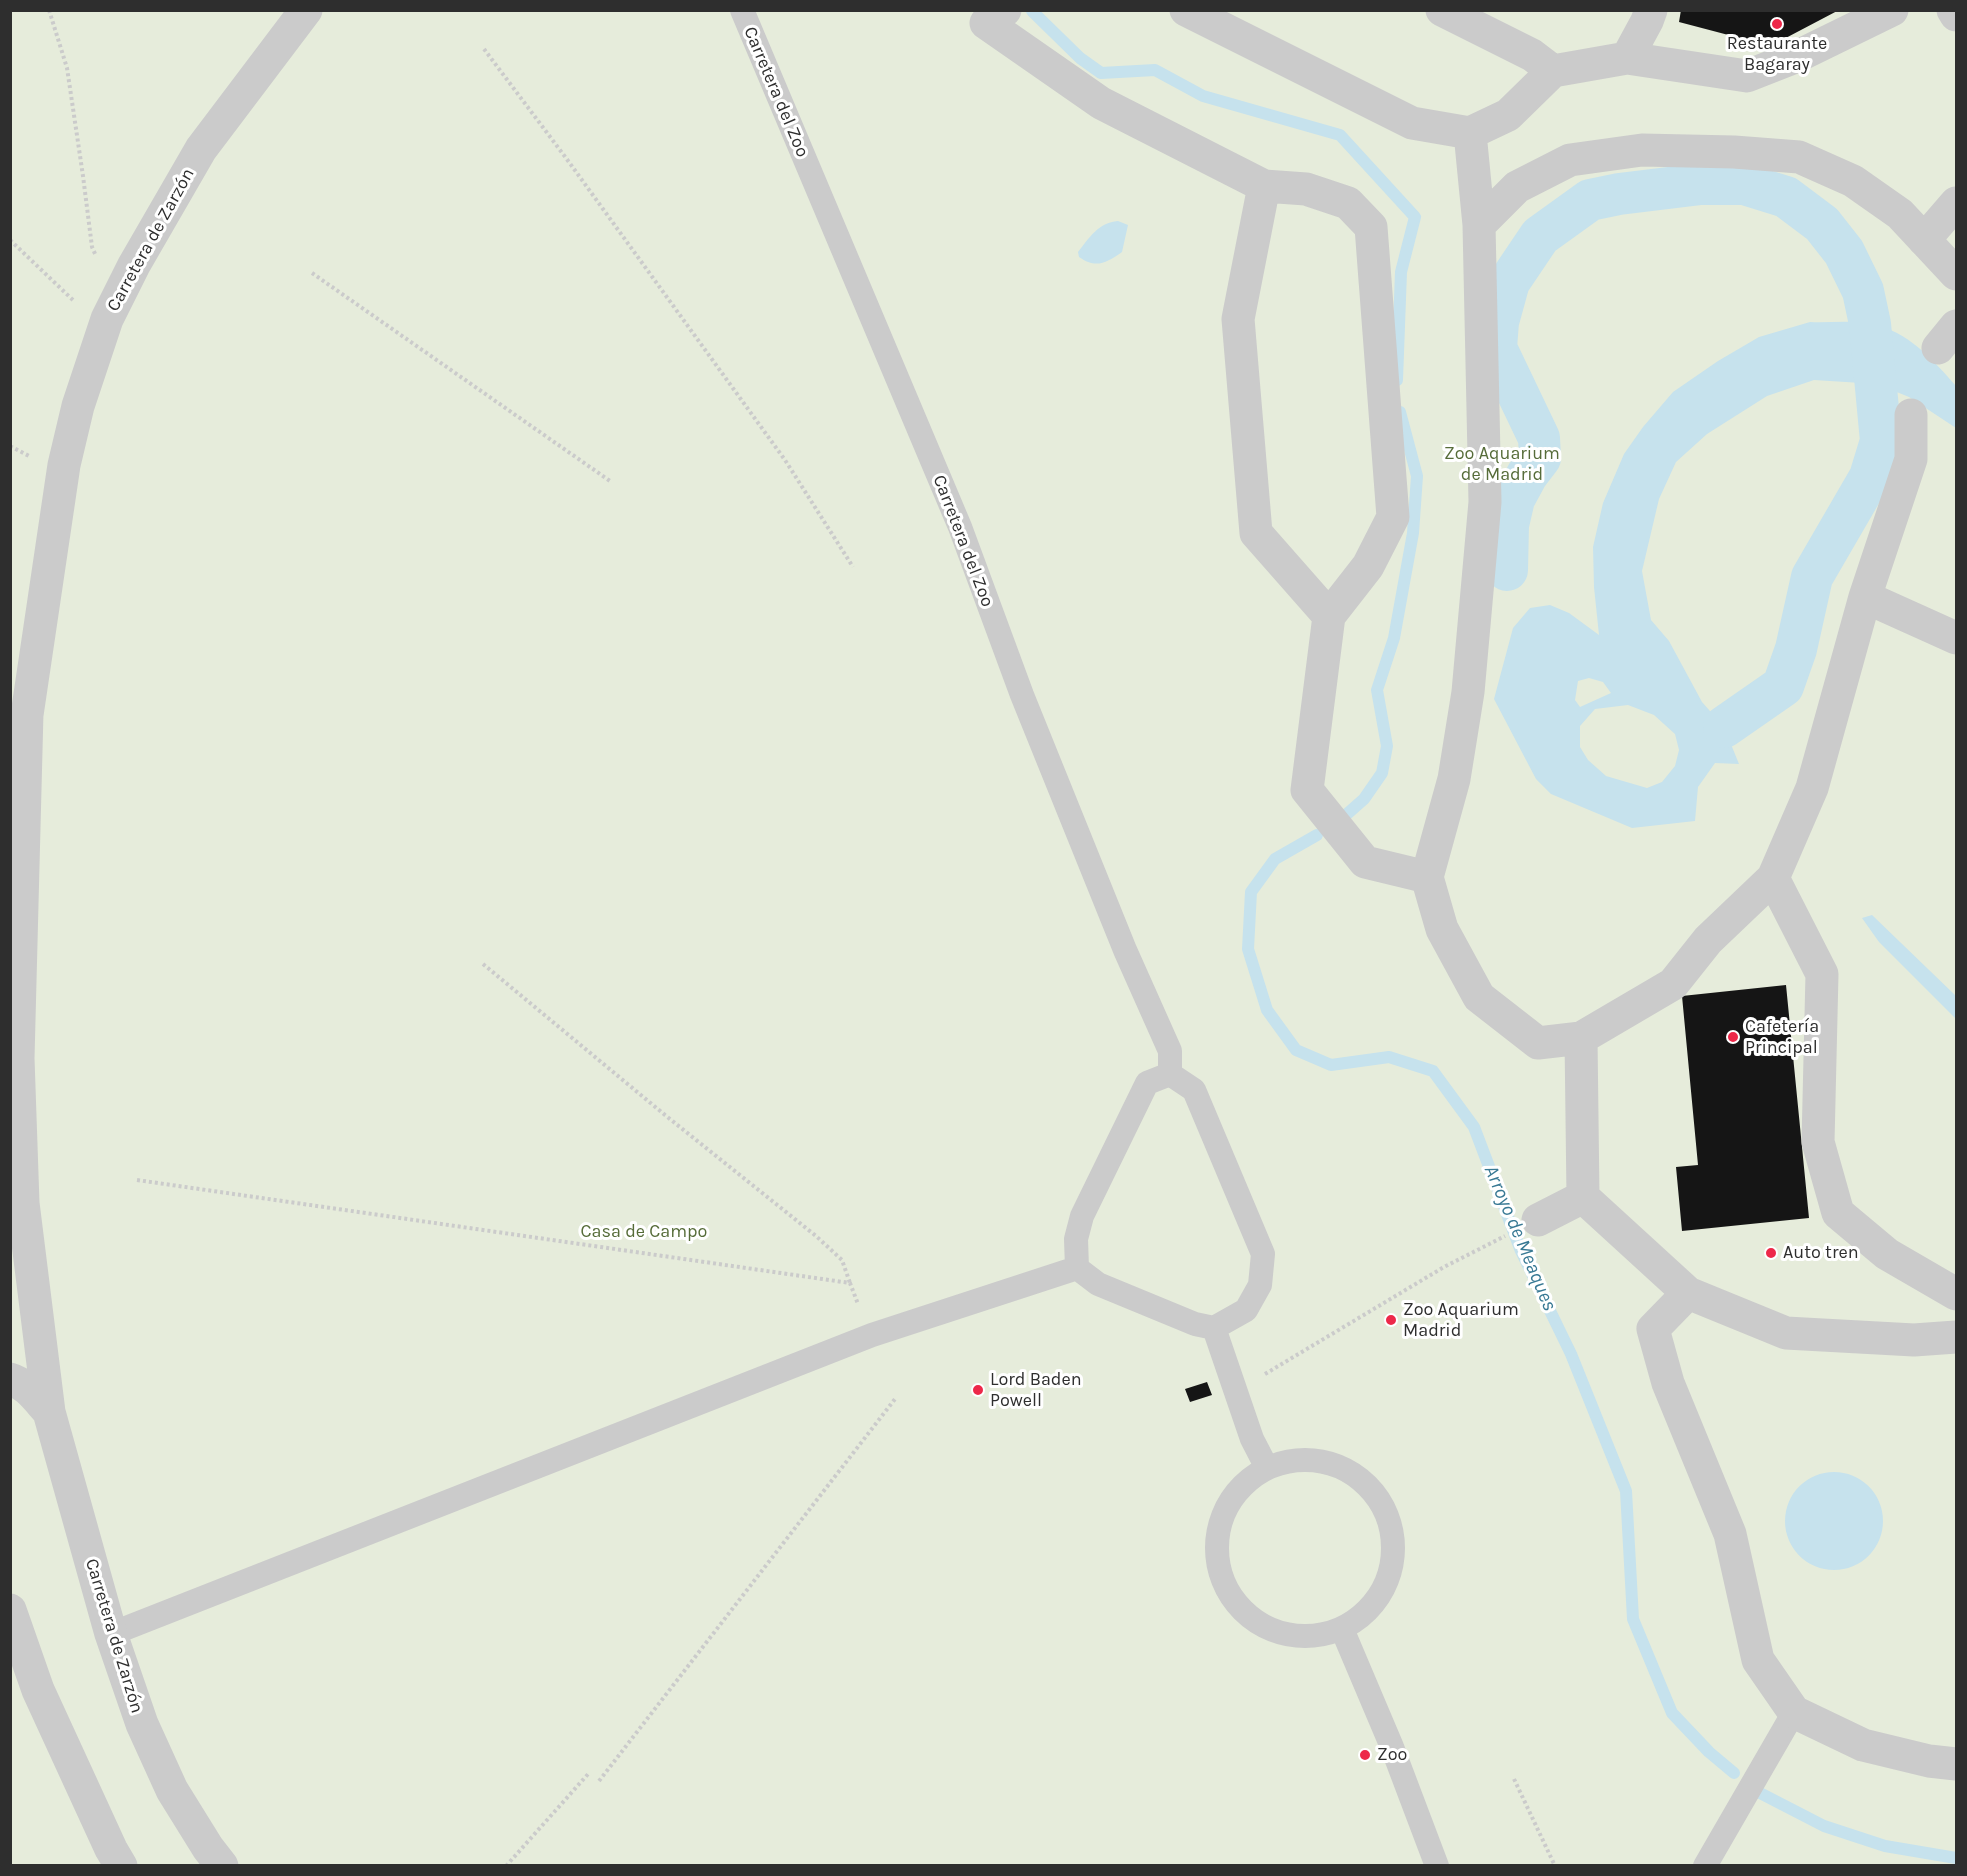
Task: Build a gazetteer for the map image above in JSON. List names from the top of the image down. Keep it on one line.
{"streets":{"street":["Carretera de Zarzón"],"lane":["Carretera del Zoo"]},"water":["Arroyo de Meaques"],"parks":["Zoo Aquarium de Madrid","Casa de Campo"],"places":["Restaurante Bagaray","Cafetería Principal","Auto tren","Zoo Aquarium Madrid","Lord Baden Powell","Zoo"]}
